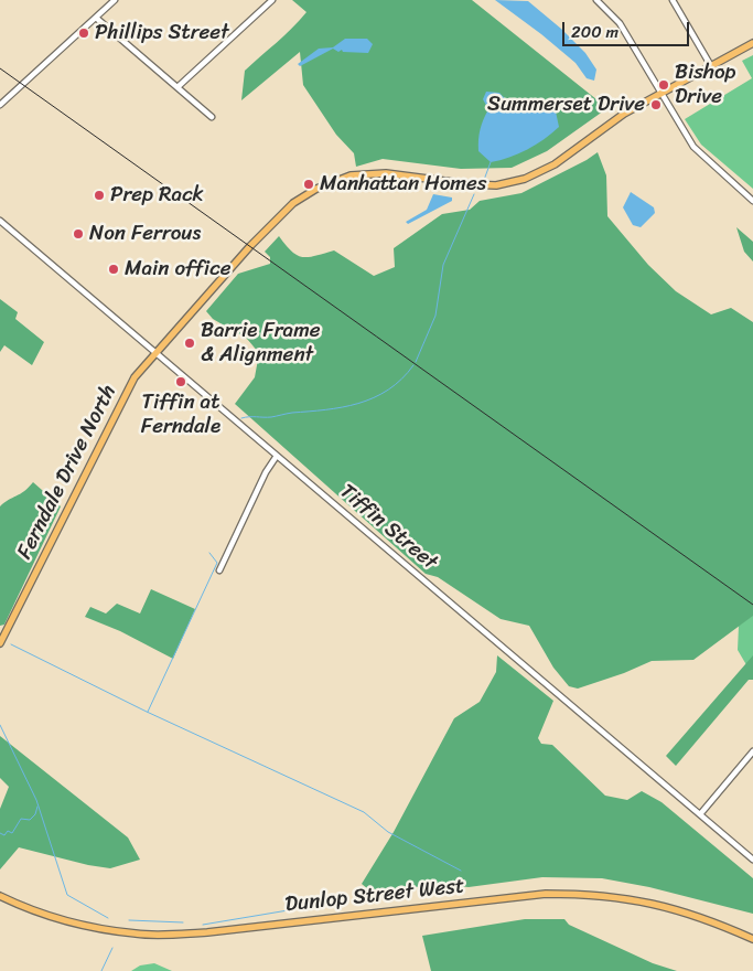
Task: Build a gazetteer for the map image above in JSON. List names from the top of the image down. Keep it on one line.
{"streets":{"main road":["Ferndale Drive North","Dunlop Street West"],"street":["Tiffin Street"]},"crossings":[["Ferndale Drive North","Tiffin Street"]],"places":["Phillips Street","Bishop Drive","Summerset Drive","Manhattan Homes","Prep Rack","Non Ferrous","Main office","Barrie Frame & Alignment","Tiffin at Ferndale"],"scale_bar":"200 m"}
